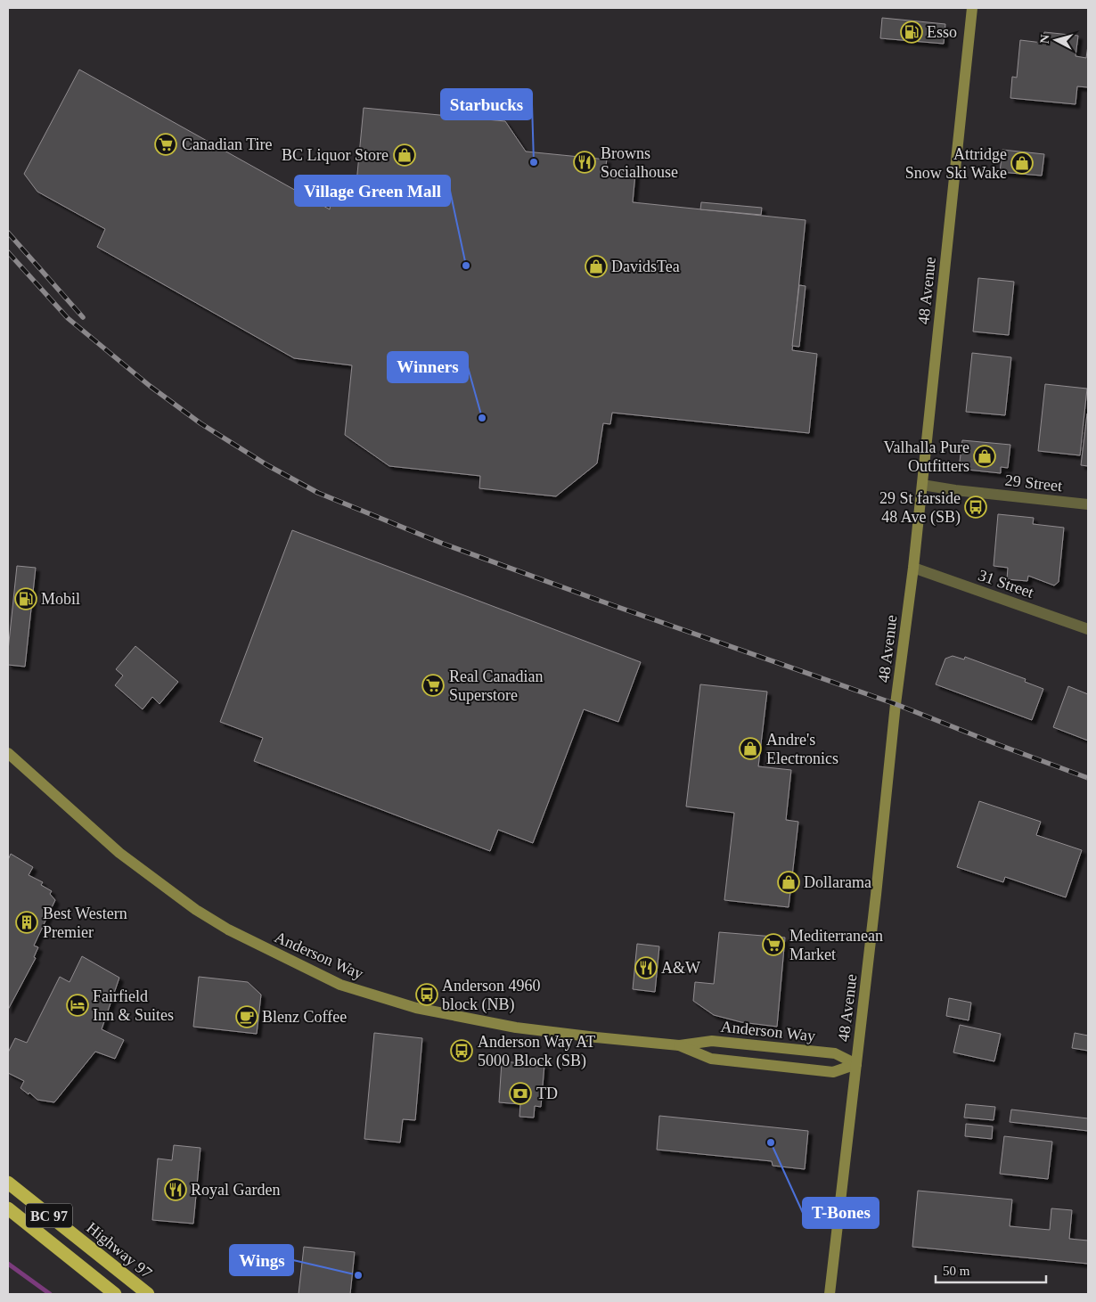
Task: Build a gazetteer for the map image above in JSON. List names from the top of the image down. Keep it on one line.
{"streets":{"highway":["BC 97","Highway 97"],"main road":["48 Avenue","Anderson Way"],"street":["29 Street","31 Street"]},"crossings":[["48 Avenue","29 Street"],["48 Avenue","31 Street"],["48 Avenue","Anderson Way"]],"places":{"fuel station":["Esso","Mobil"],"supermarket":["Canadian Tire","Real Canadian Superstore","Mediterranean Market"],"shop":["BC Liquor Store","Attridge Snow Ski Wake","DavidsTea","Valhalla Pure Outfitters","Andre's Electronics","Dollarama"],"other":["Starbucks","Village Green Mall","Winners","T-Bones","Wings"],"restaurant":["Browns Socialhouse","A&W","Royal Garden"],"bus stop":["29 St farside 48 Ave (SB)","Anderson 4960 block (NB)","Anderson Way AT 5000 Block (SB)"],"building":["Best Western Premier"],"hotel":["Fairfield Inn & Suites"],"cafe":["Blenz Coffee"],"bank":["TD"]},"scale_bar":"50 m","north":"left"}
